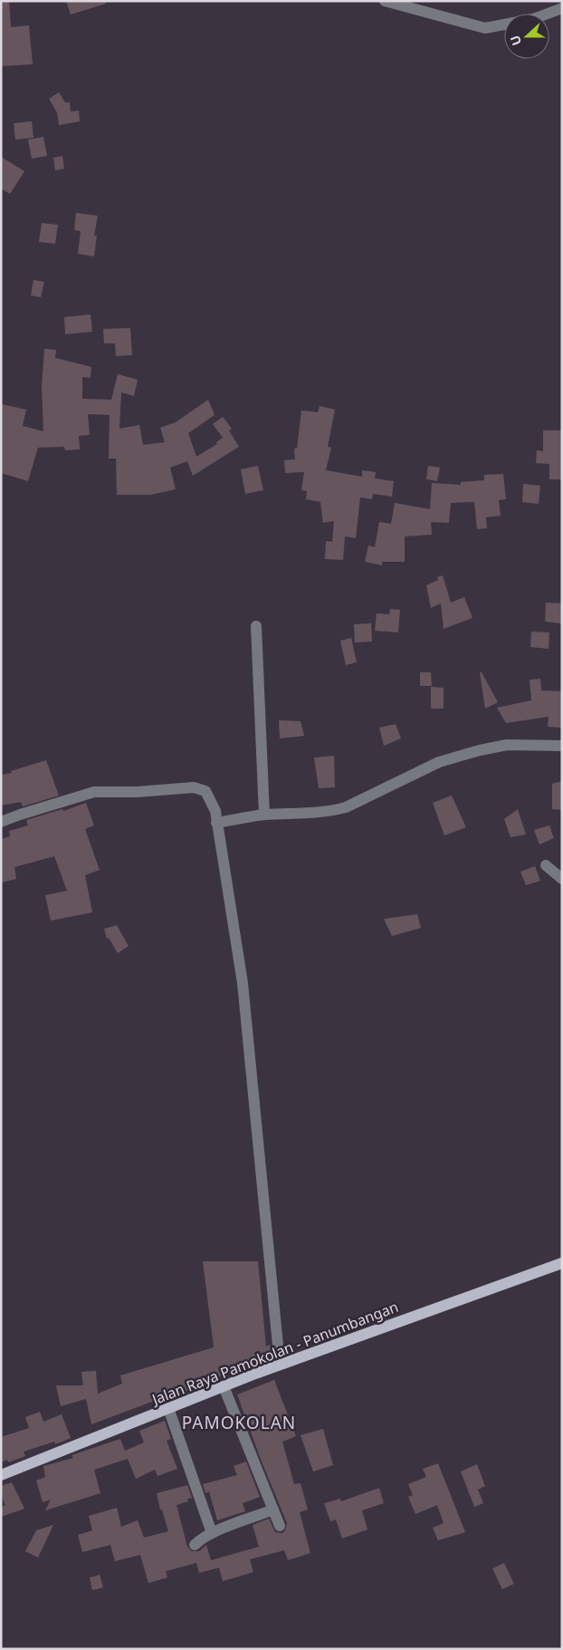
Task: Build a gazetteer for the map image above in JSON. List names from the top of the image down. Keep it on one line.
{"streets":{"main road":["Jalan Raya Pamokolan - Panumbangan"]},"districts":["PAMOKOLAN"],"north":"left"}
